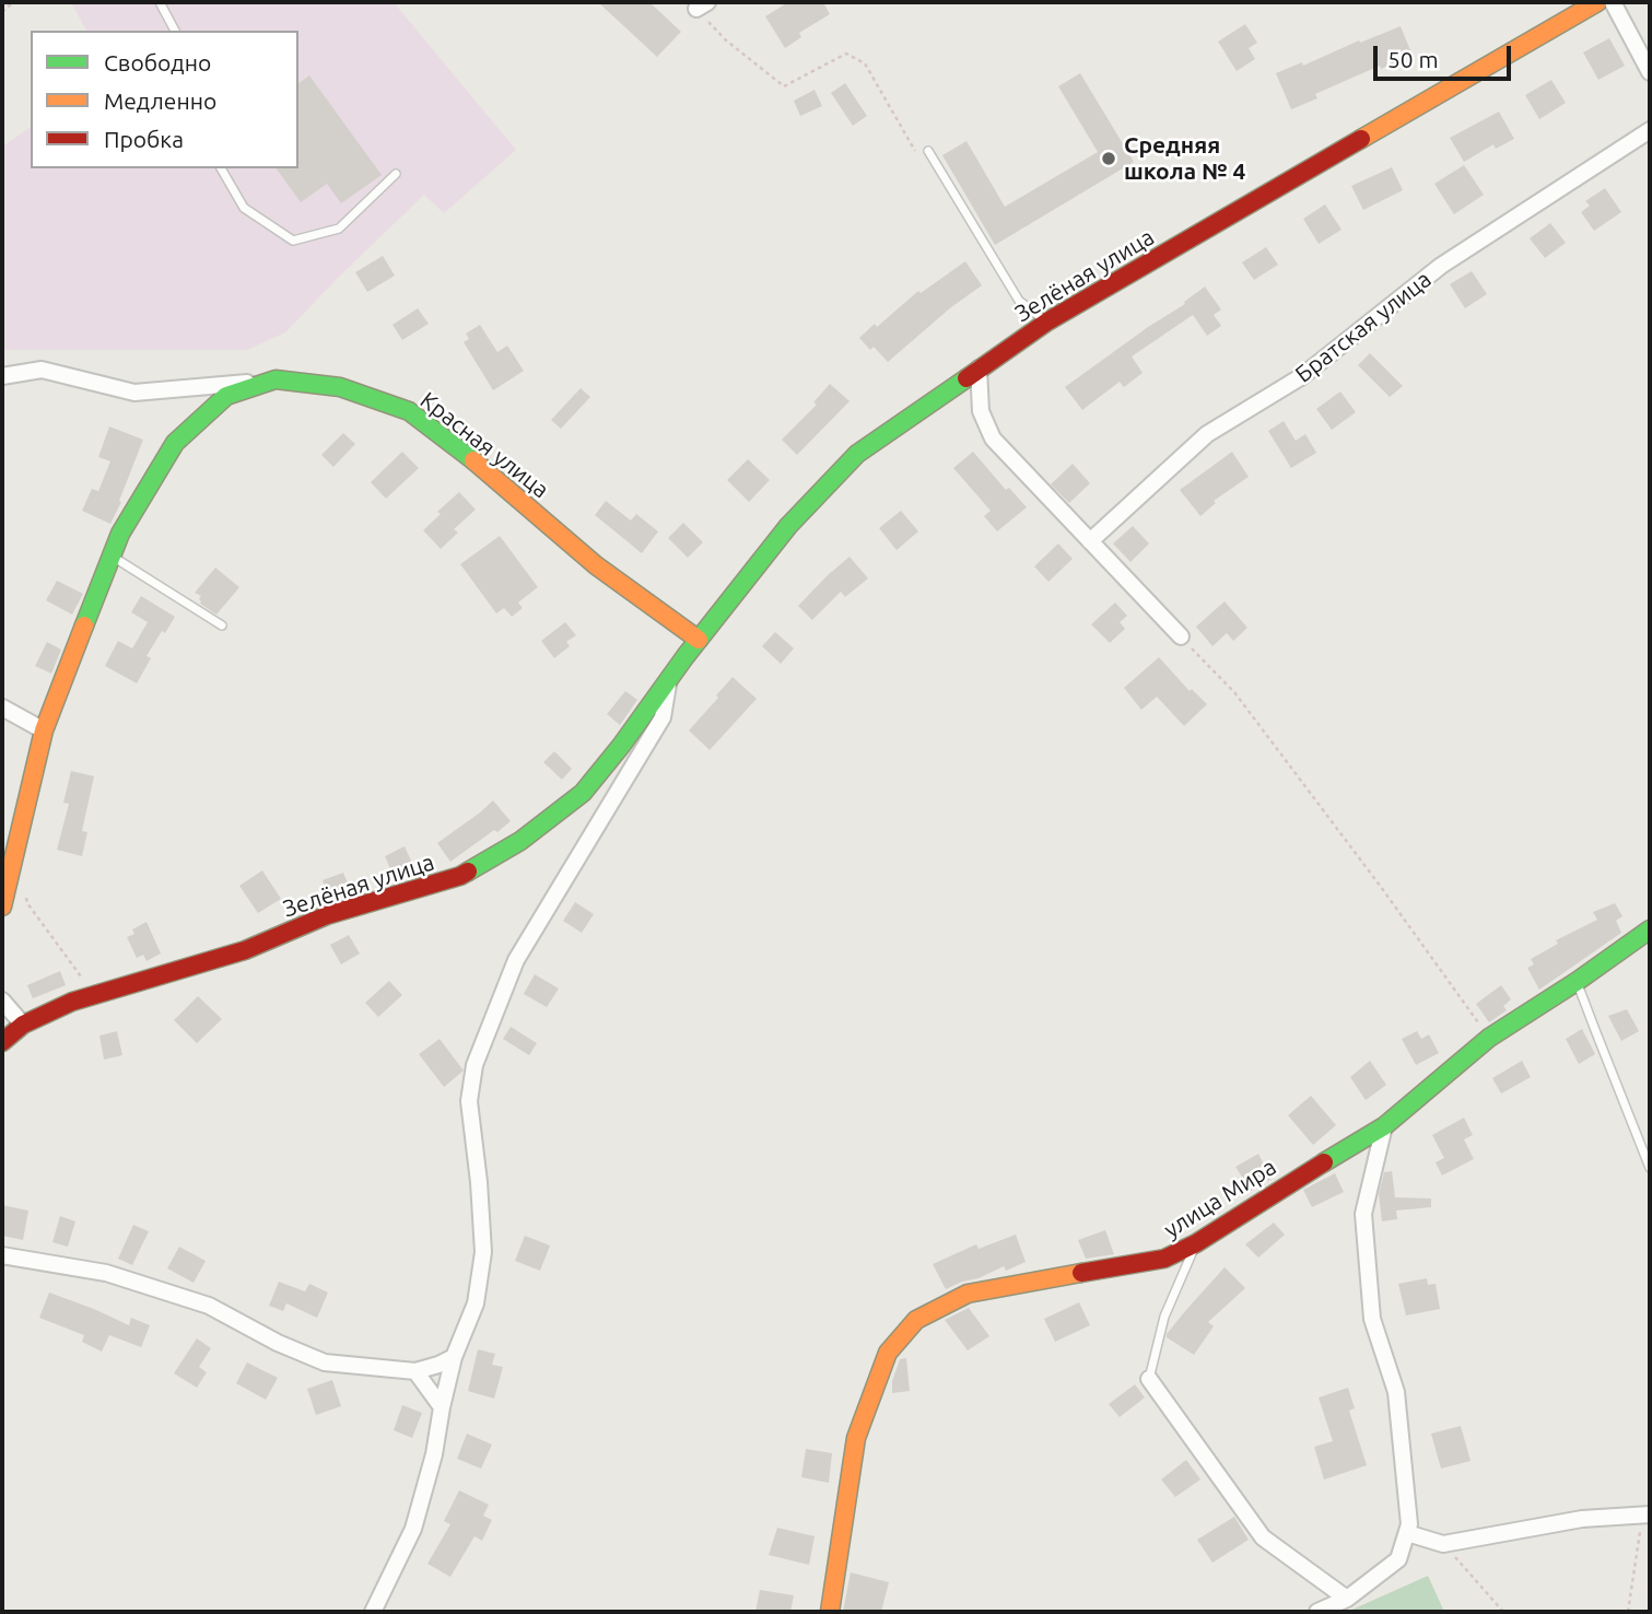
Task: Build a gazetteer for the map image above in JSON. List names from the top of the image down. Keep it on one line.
{"streets":{"street":["Зелёная улица","Братская улица","Красная улица","улица Мира"]},"crossings":[["Зелёная улица","Красная улица"]],"places":["Средняя школа № 4"],"legend":["Свободно","Медленно","Пробка"],"scale_bar":"50 m"}
